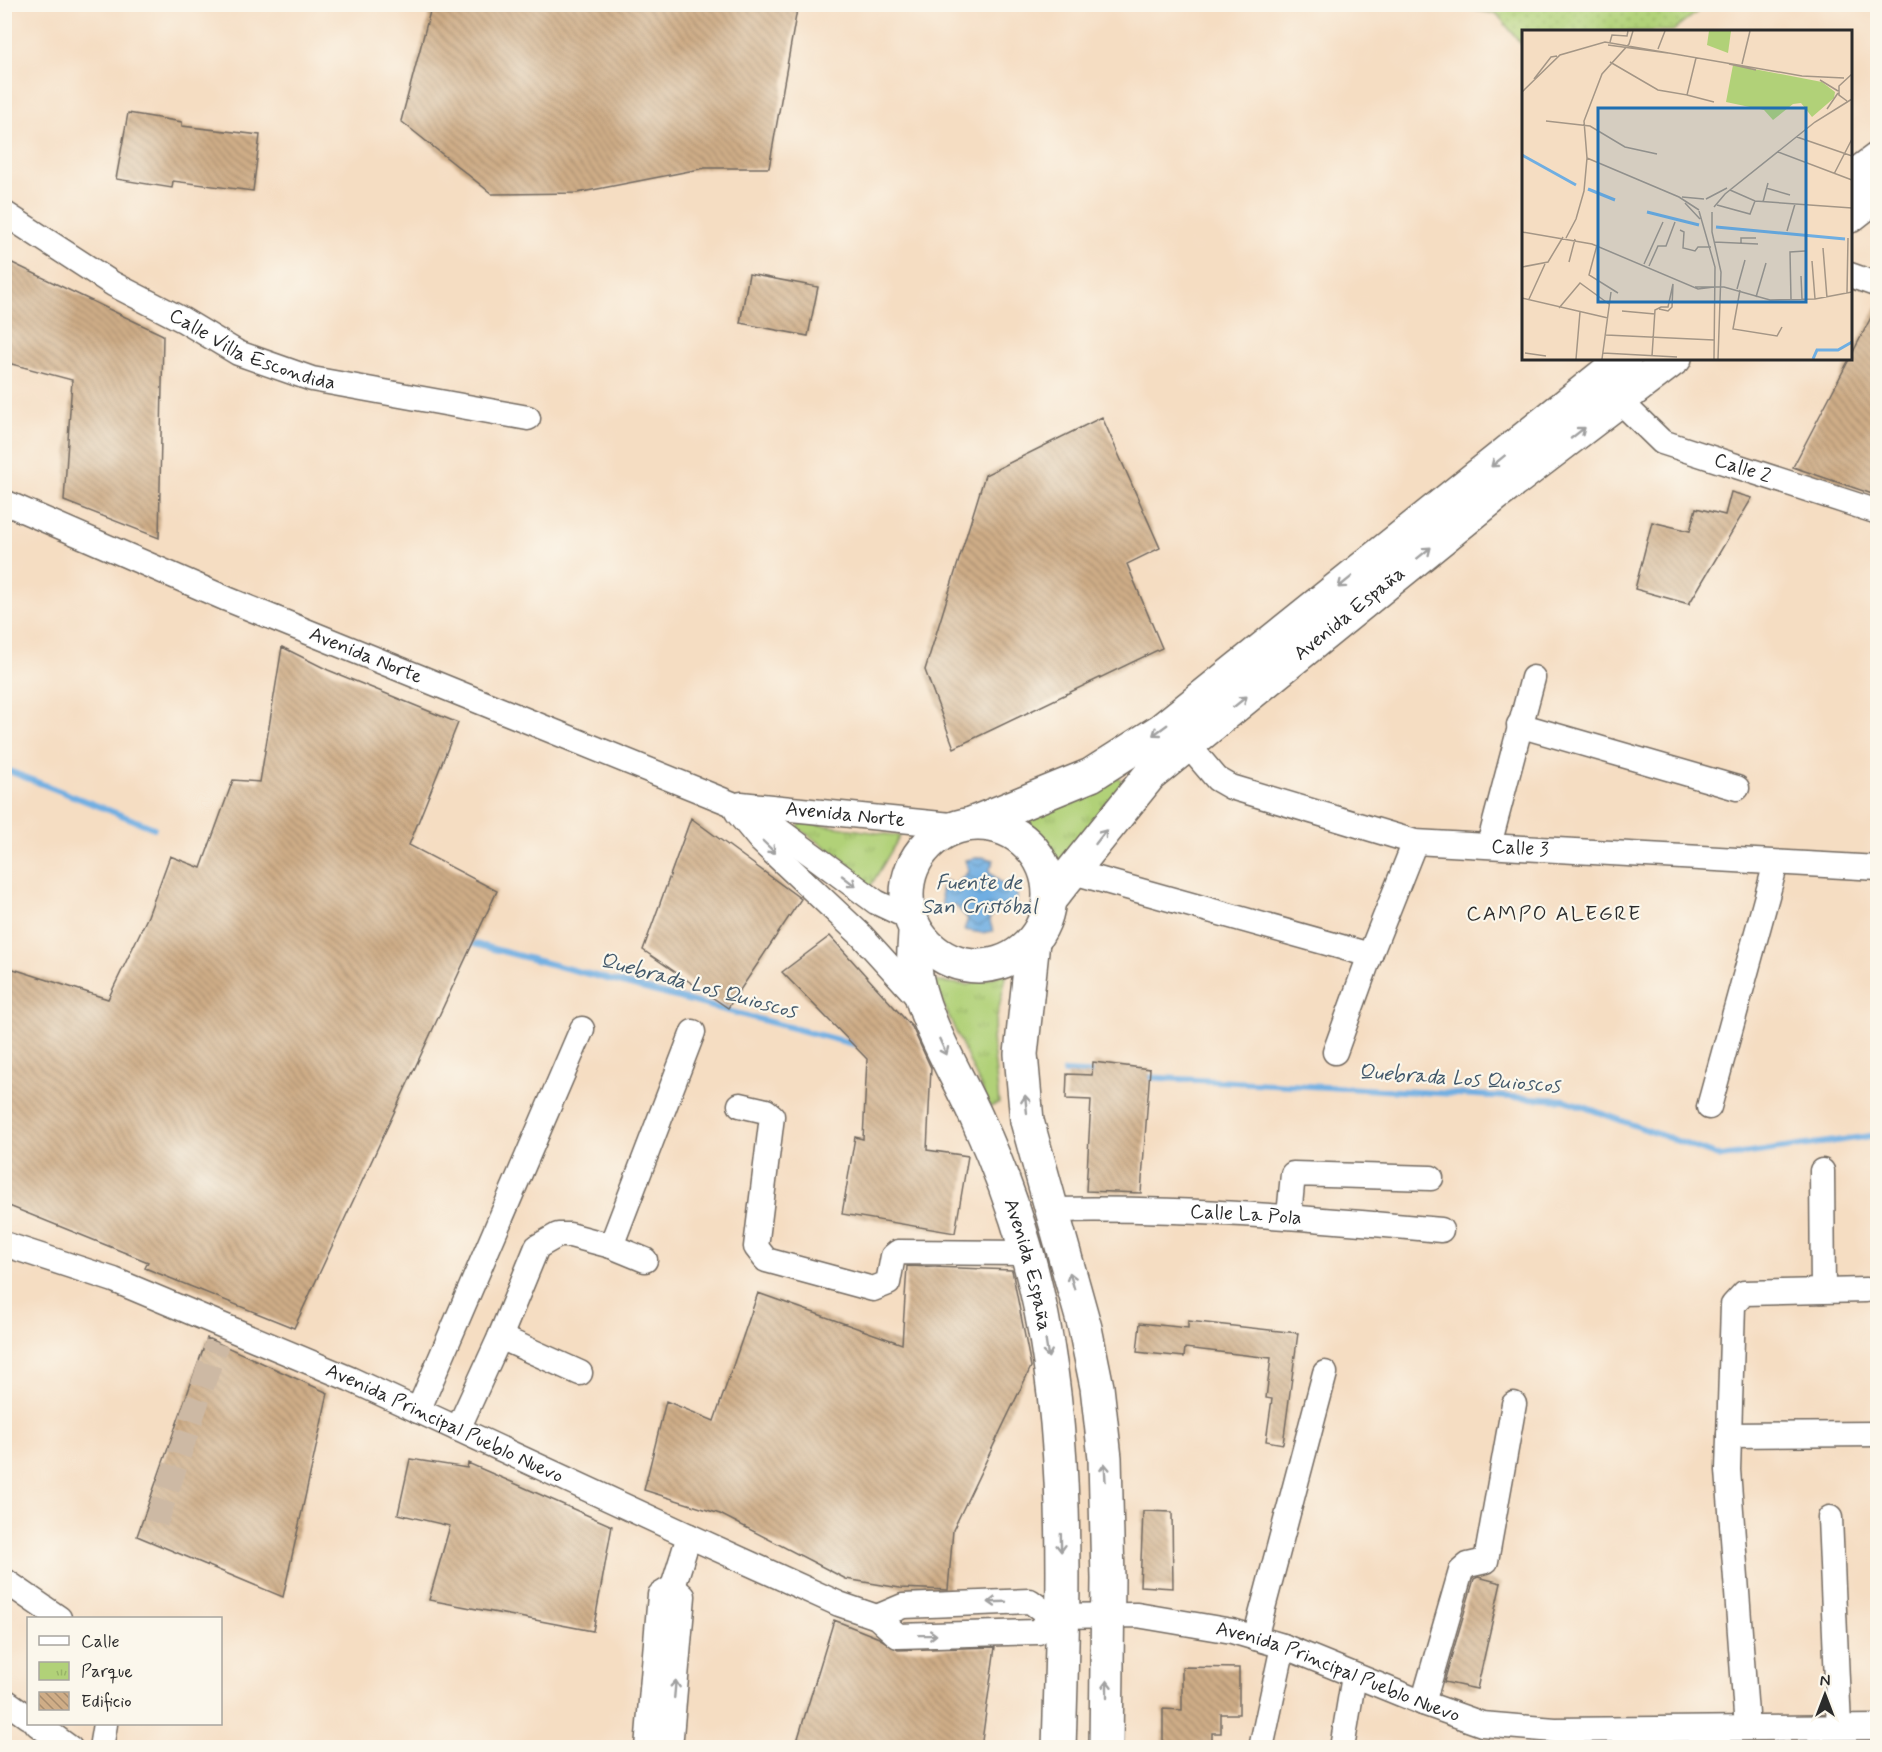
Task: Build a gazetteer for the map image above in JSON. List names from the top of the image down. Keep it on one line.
{"streets":{"main road":["Avenida España"],"street":["Calle Villa Escondida","Calle 2","Avenida Norte","Calle 3","Calle La Pola","Avenida Principal Pueblo Nuevo"]},"crossings":[["Calle 2","Avenida España"],["Avenida España","Avenida Norte"],["Avenida España","Calle 3"],["Avenida España","Calle La Pola"],["Avenida España","Avenida Principal Pueblo Nuevo"]],"districts":["CAMPO ALEGRE"],"water":["Fuente de San Cristóbal","Quebrada Los Quioscos"],"legend":["Calle","Parque","Edificio"],"north":"top"}
